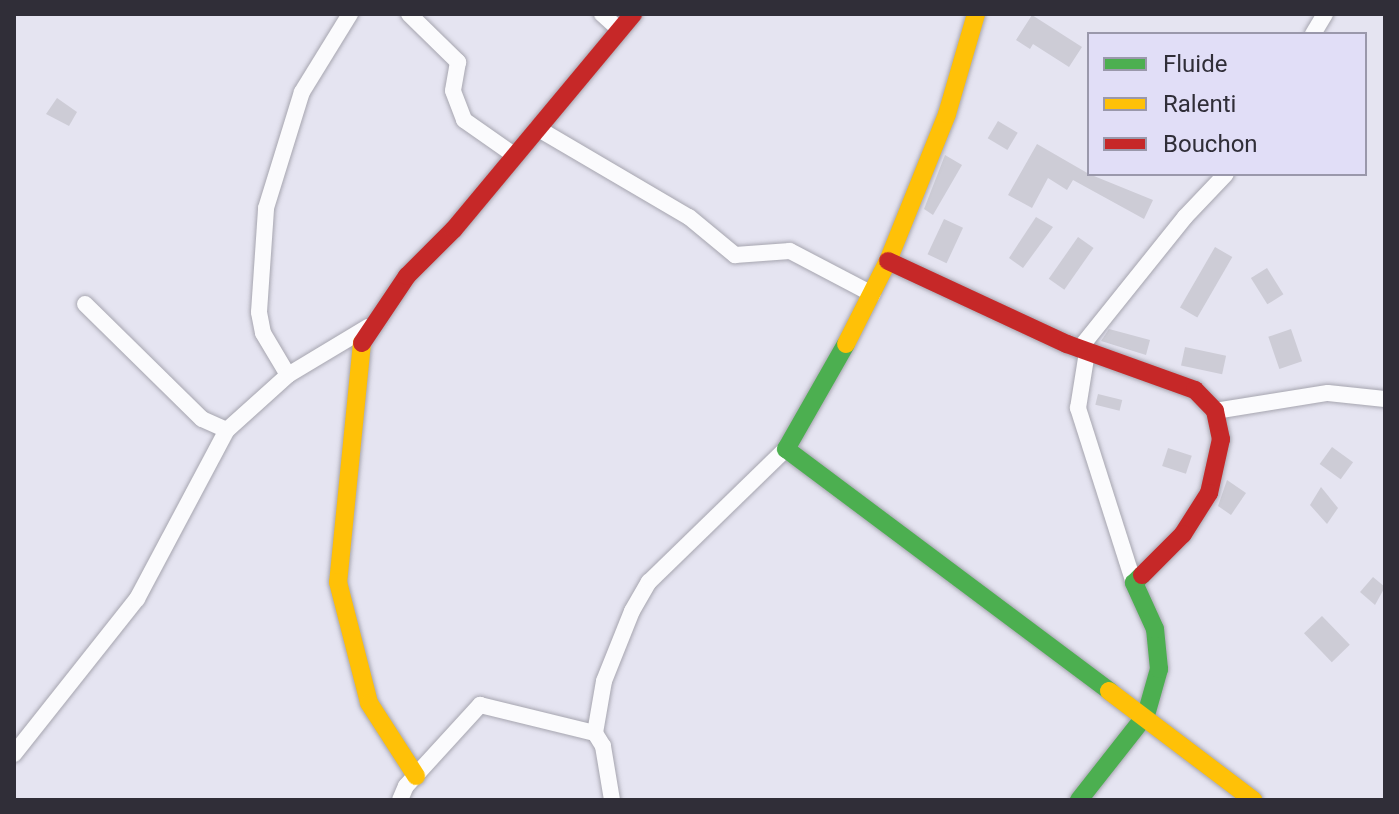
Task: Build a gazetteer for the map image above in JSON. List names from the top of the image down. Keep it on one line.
{"legend":["Fluide","Ralenti","Bouchon"]}
